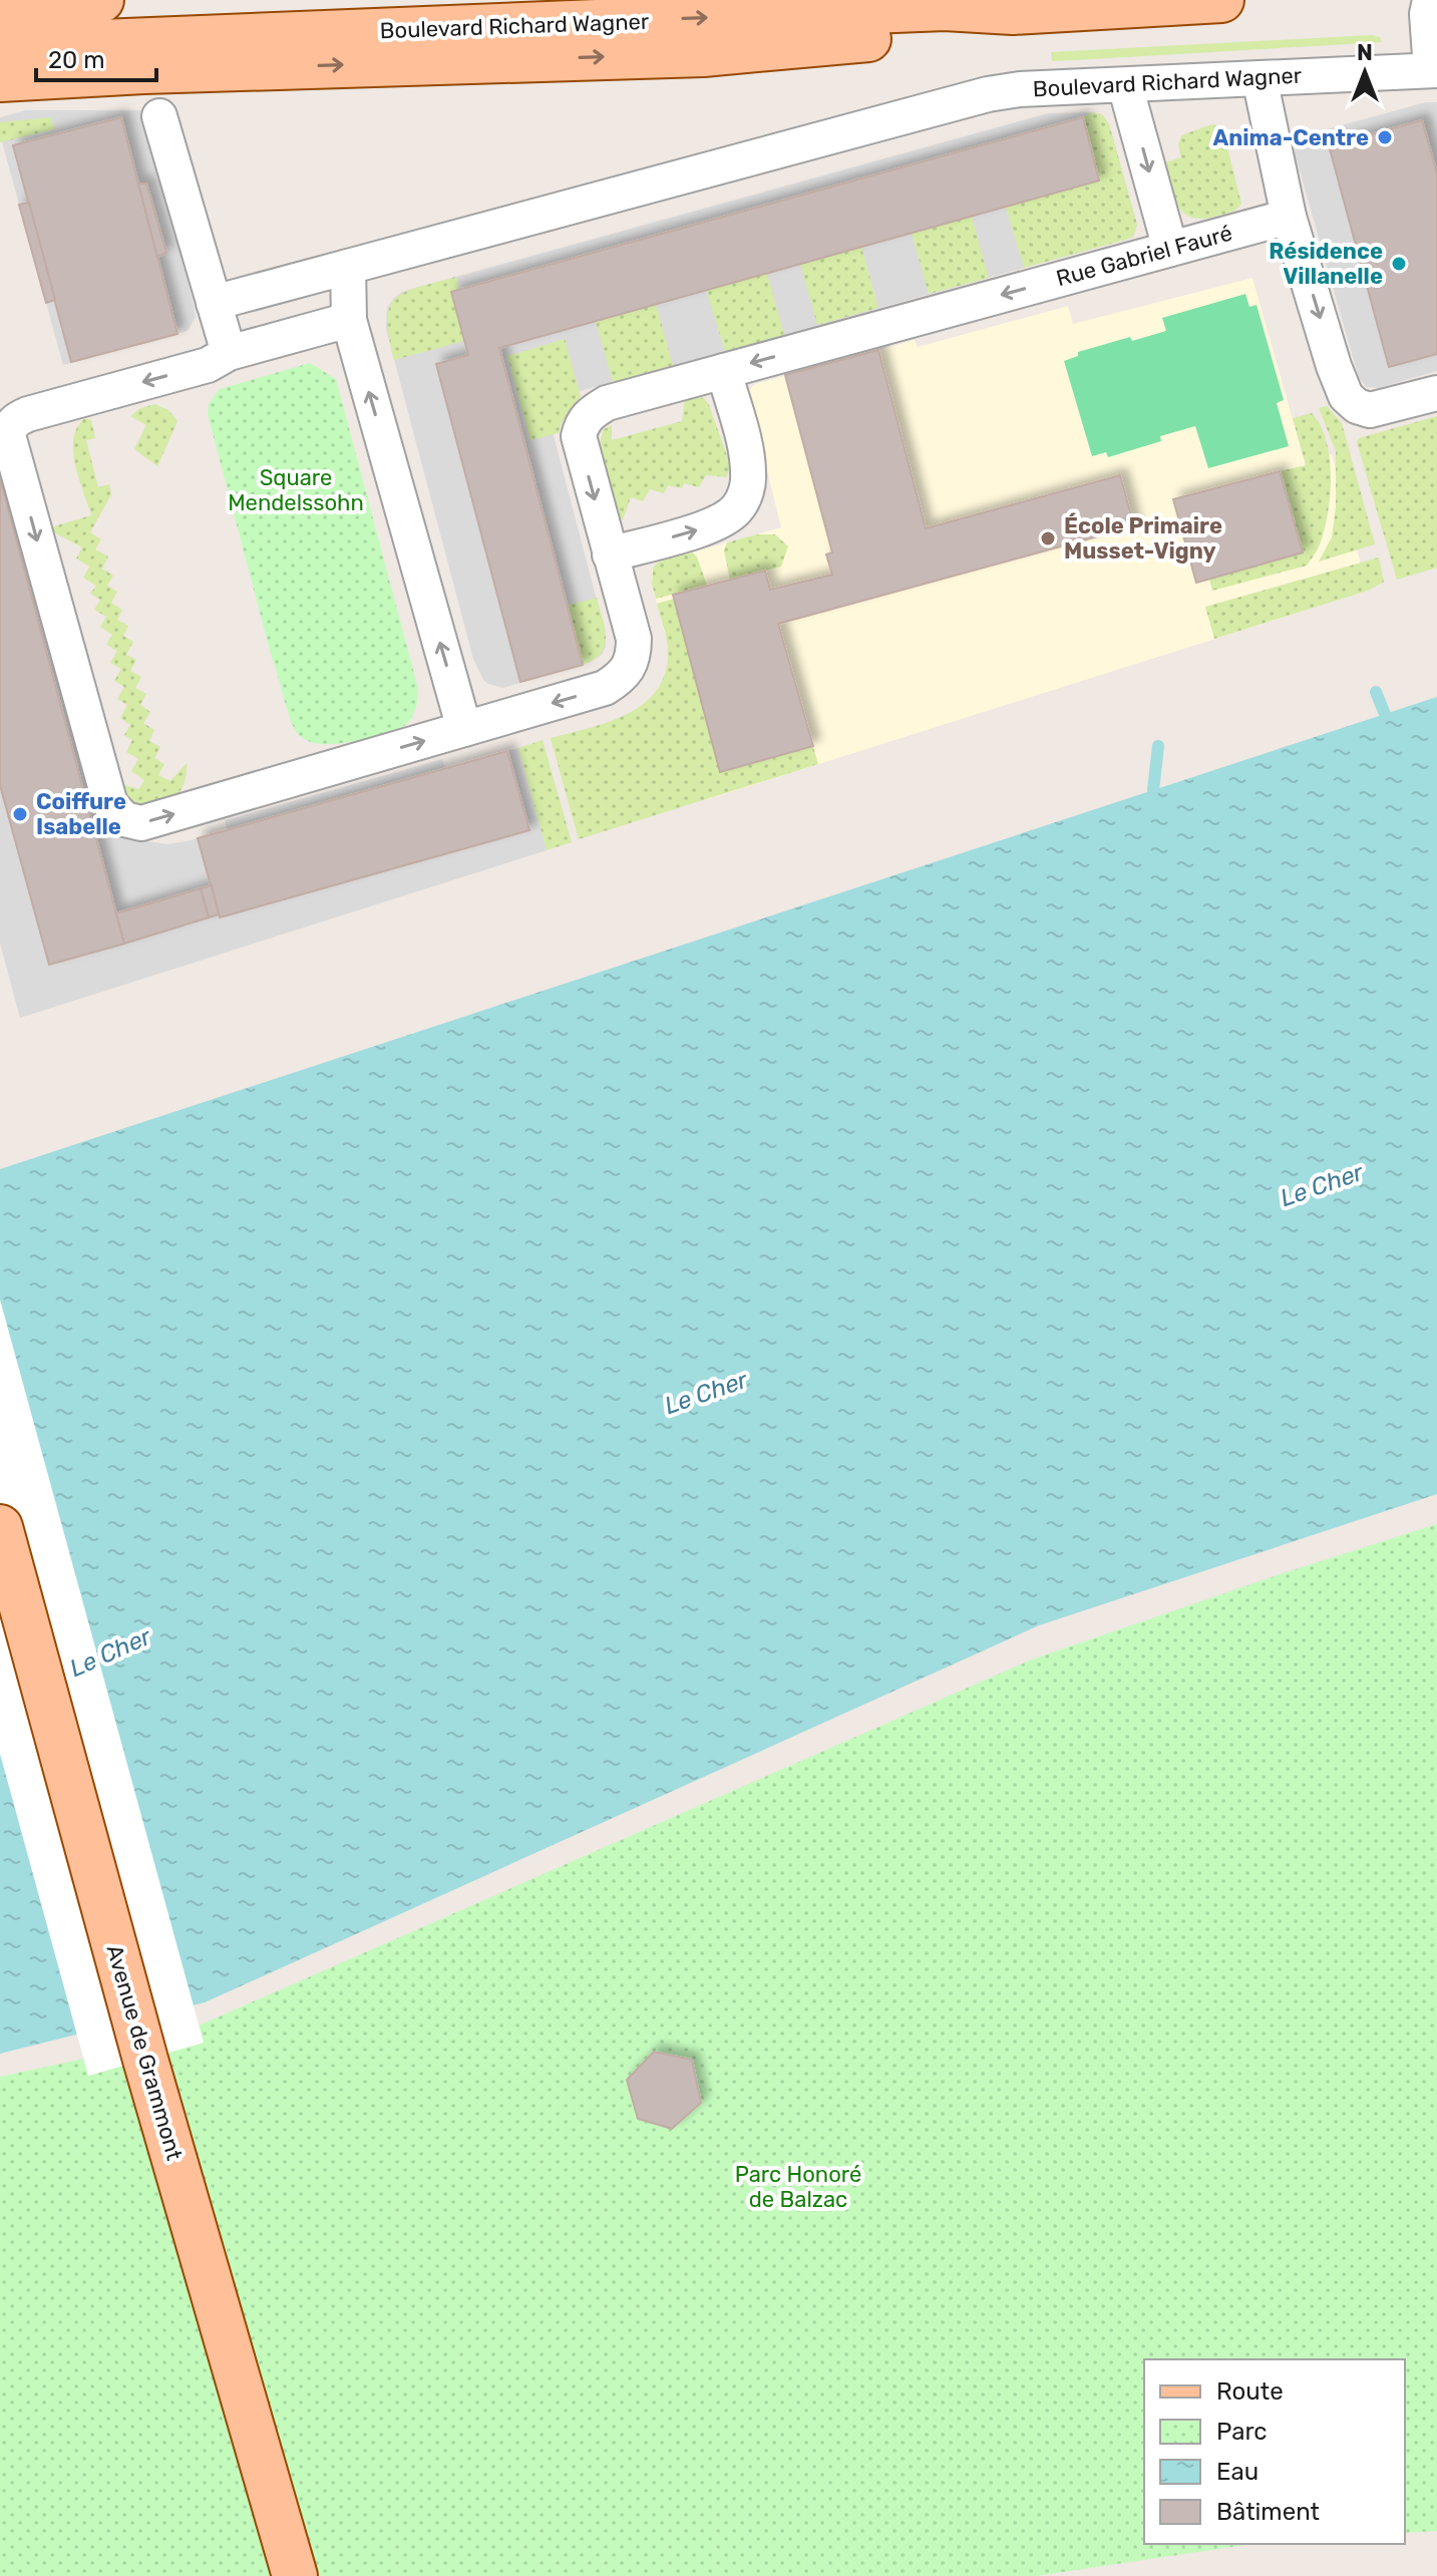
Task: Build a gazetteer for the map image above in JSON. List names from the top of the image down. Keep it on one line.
{"streets":{"main road":["Boulevard Richard Wagner","Avenue de Grammont"],"street":["Rue Gabriel Fauré"]},"one_way":["Rue Gabriel Fauré"],"water":["Le Cher"],"parks":["Square Mendelssohn","Parc Honoré de Balzac"],"places":["Anima-Centre","Résidence Villanelle","École Primaire Musset-Vigny","Coiffure Isabelle"],"legend":["Route","Parc","Eau","Bâtiment"],"scale_bar":"20 m","north":"top"}
